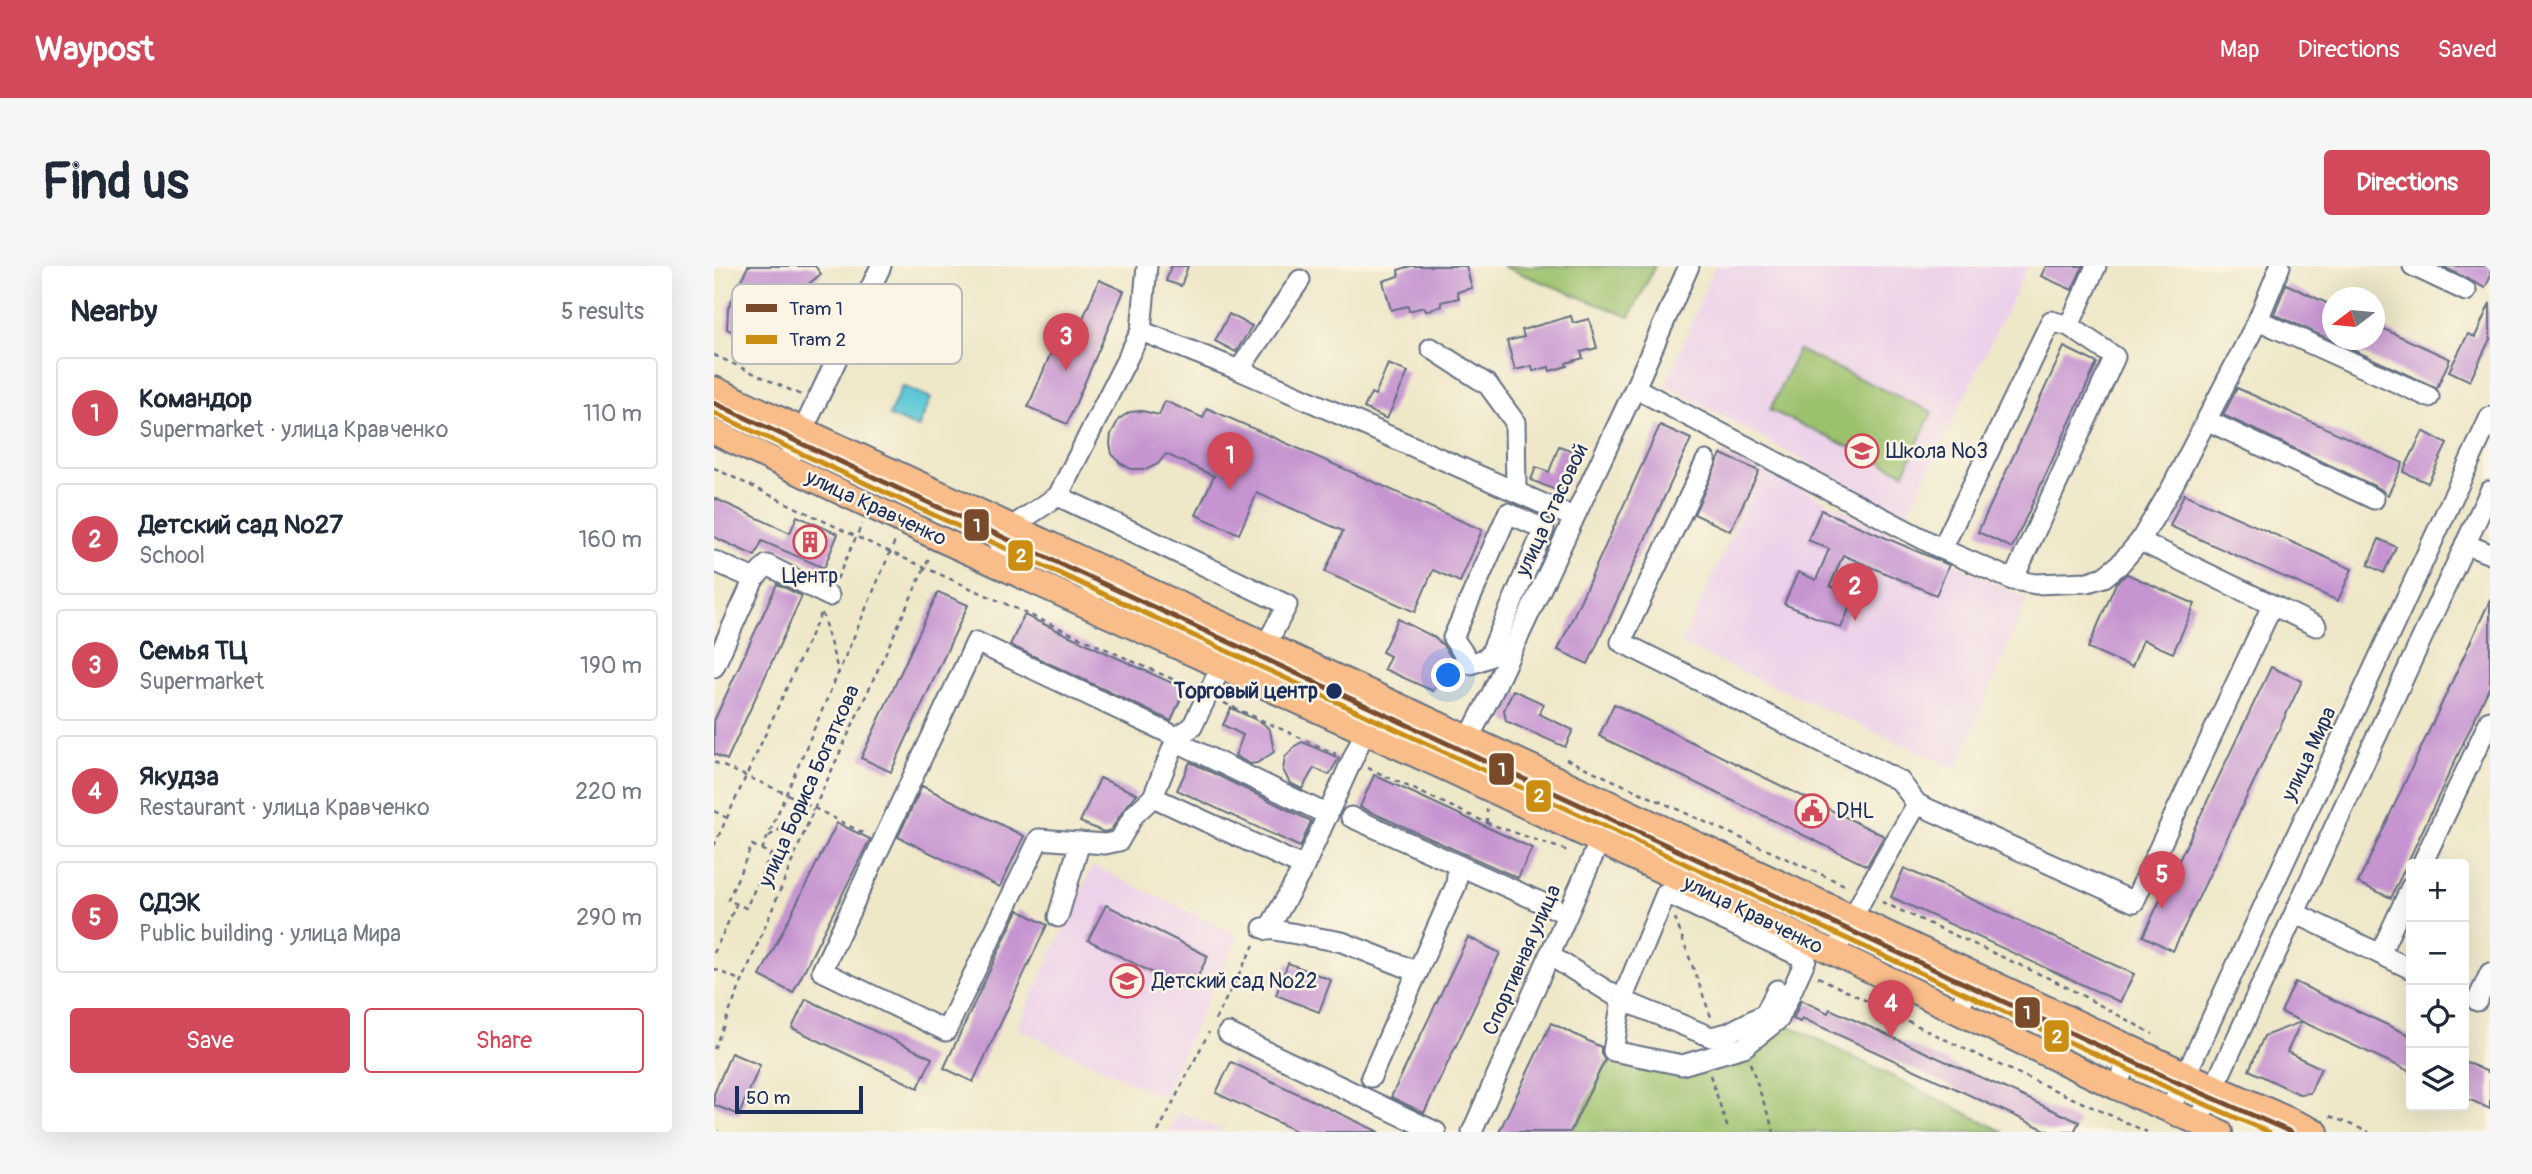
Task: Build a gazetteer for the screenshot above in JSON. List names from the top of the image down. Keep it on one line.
{"streets":{"main road":["улица Кравченко"],"street":["улица Стасовой","улица Мира","Спортивная улица"],"path":["улица Бориса Богаткова"]},"crossings":[["улица Кравченко","улица Стасовой"],["улица Кравченко","улица Мира"],["улица Кравченко","улица Бориса Богаткова"],["улица Кравченко","Спортивная улица"]],"places":{"school or university":["Школа №3","Детский сад №22"],"building":["Центр"],"other":["Торговый центр"],"public building":["DHL"]},"lines":["tram line 1","tram line 2"],"legend":["Tram 1","Tram 2"],"scale_bar":"50 m","north":"left","page":{"header":"Waypost","nav":["Map","Directions","Saved"],"buttons":["Directions",["Save","Share"]],"title":"Find us","heading":["Nearby","5 results"],"pins":["3","1","2","5","4"],"list":[{"mark":"1","name":"Командор","note":"Supermarket · улица Кравченко","value":"110 m"},{"mark":"2","name":"Детский сад №27","note":"School","value":"160 m"},{"mark":"3","name":"Семья ТЦ","note":"Supermarket","value":"190 m"},{"mark":"4","name":"Якудза","note":"Restaurant · улица Кравченко","value":"220 m"},{"mark":"5","name":"СДЭК","note":"Public building · улица Мира","value":"290 m"}],"map_buttons":["+","−"],"scale":"50 m"}}
